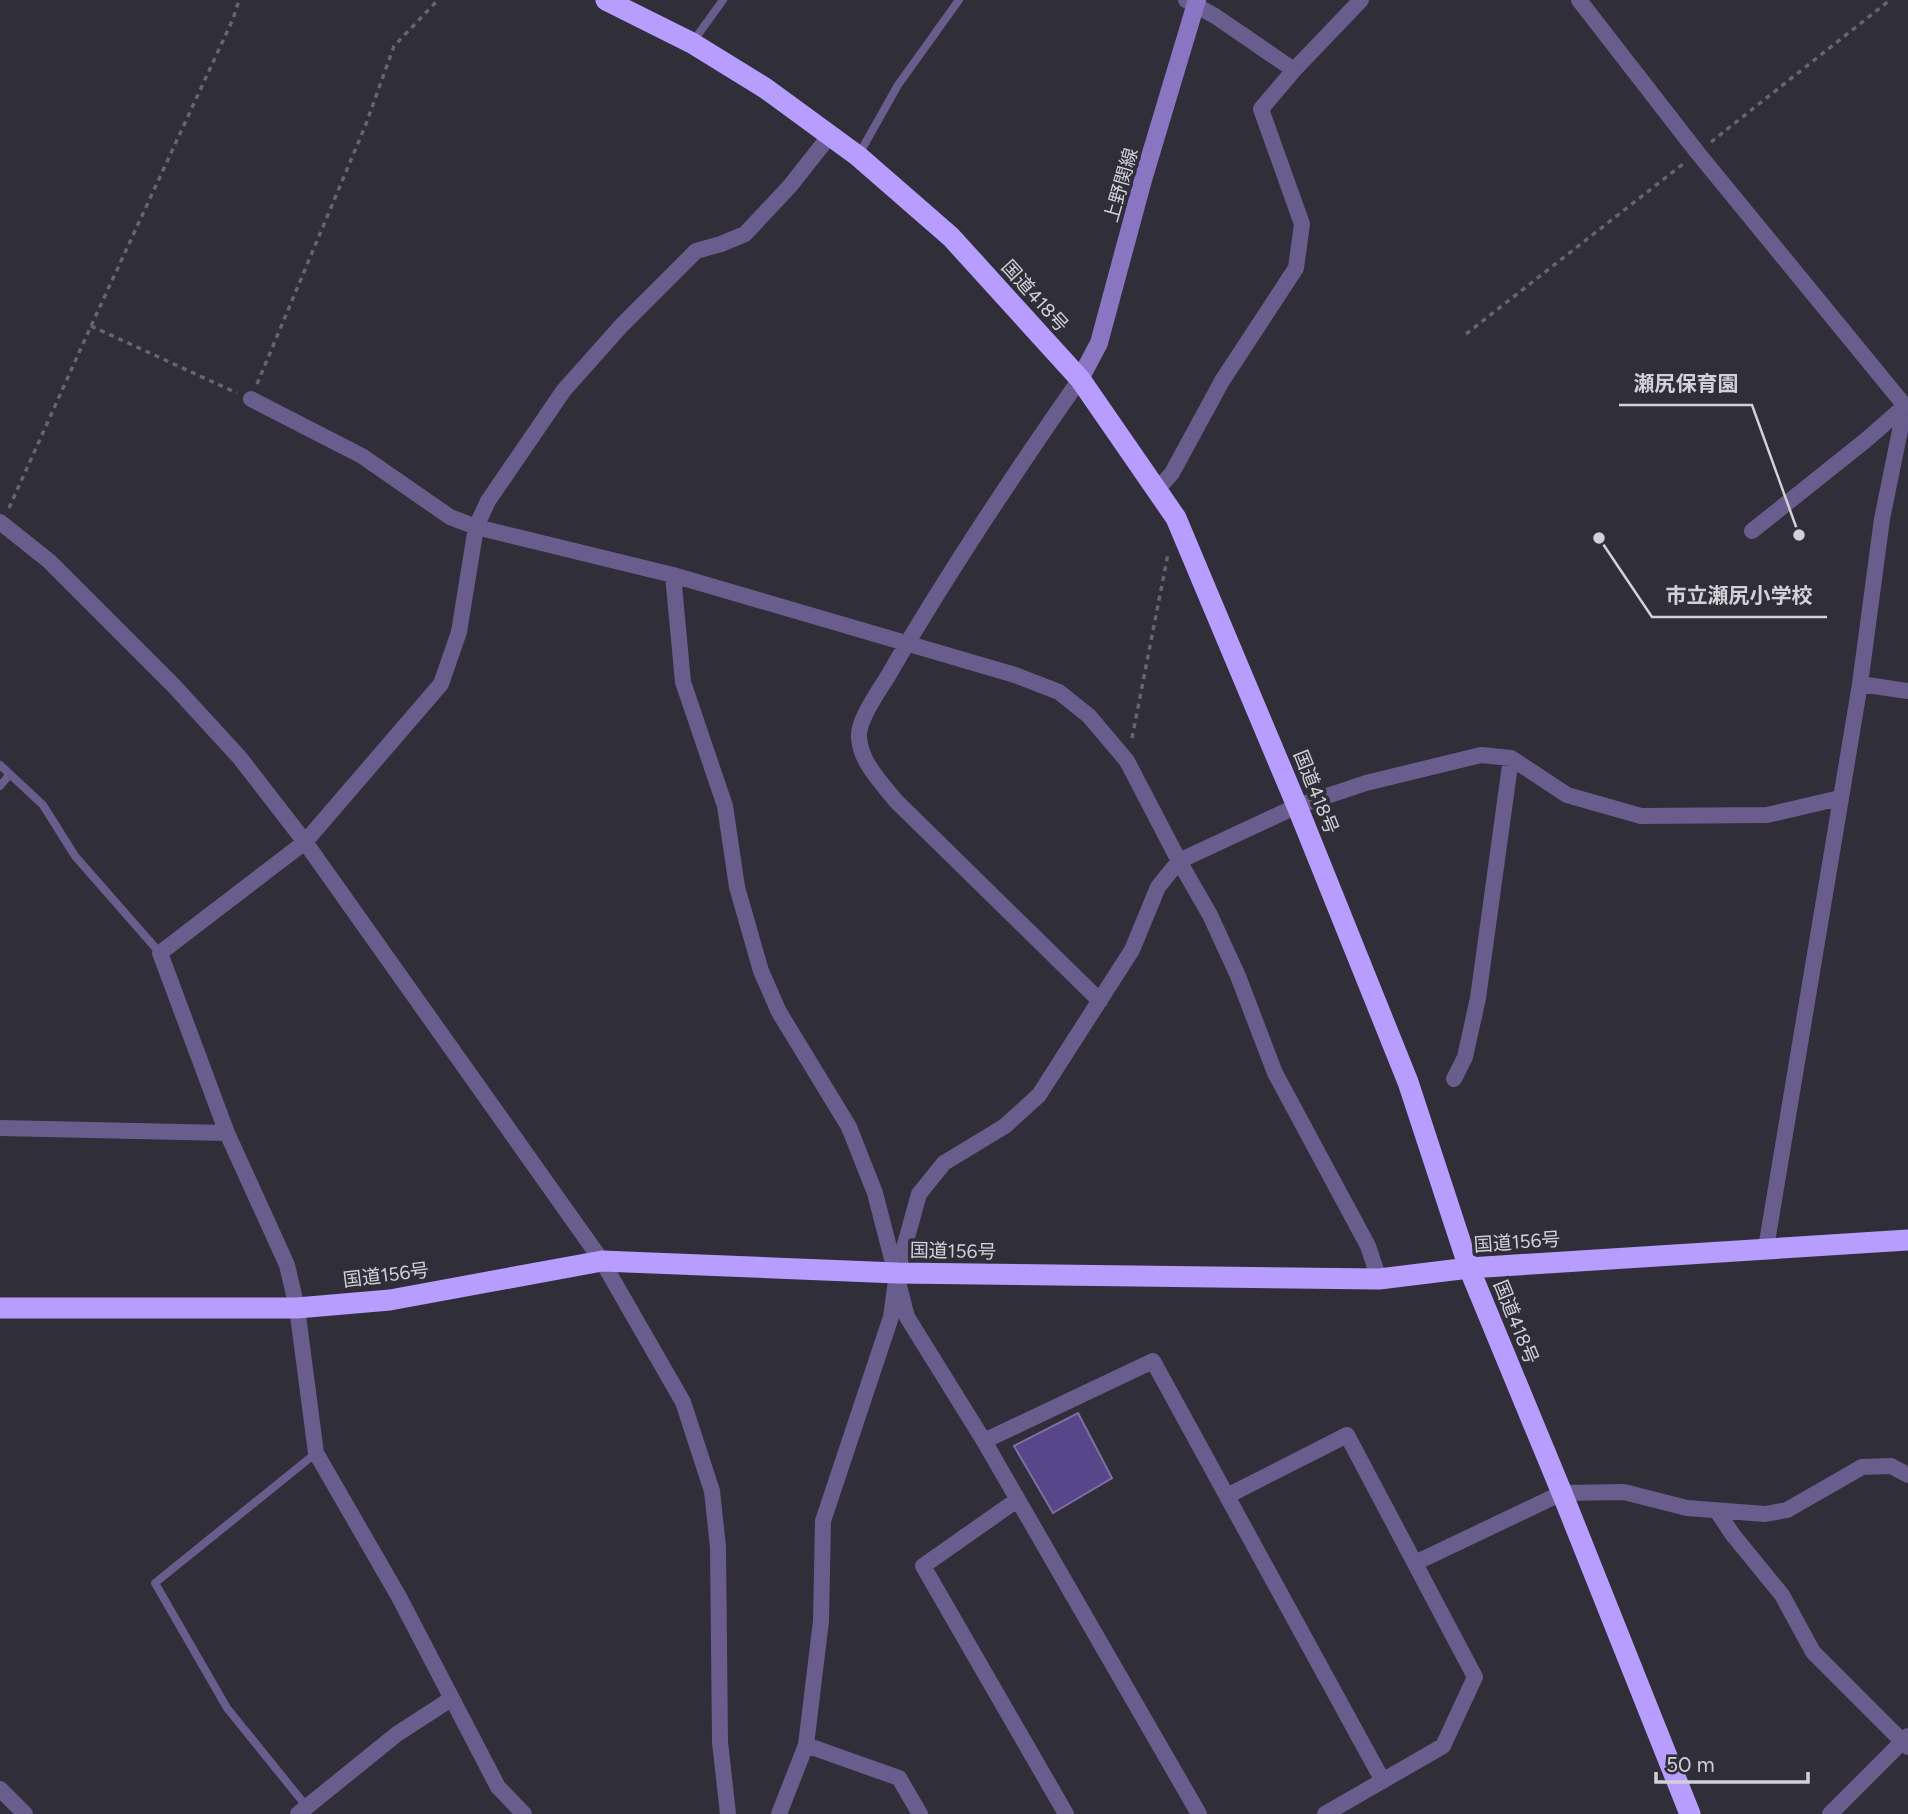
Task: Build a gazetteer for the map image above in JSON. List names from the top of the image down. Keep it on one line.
{"streets":{"highway":["国道418号","国道156号"],"main road":["上野関線"]},"crossings":[["上野関線","国道418号"],["国道418号","国道156号"]],"places":["瀬尻保育園","市立瀬尻小学校"],"scale_bar":"50 m"}
